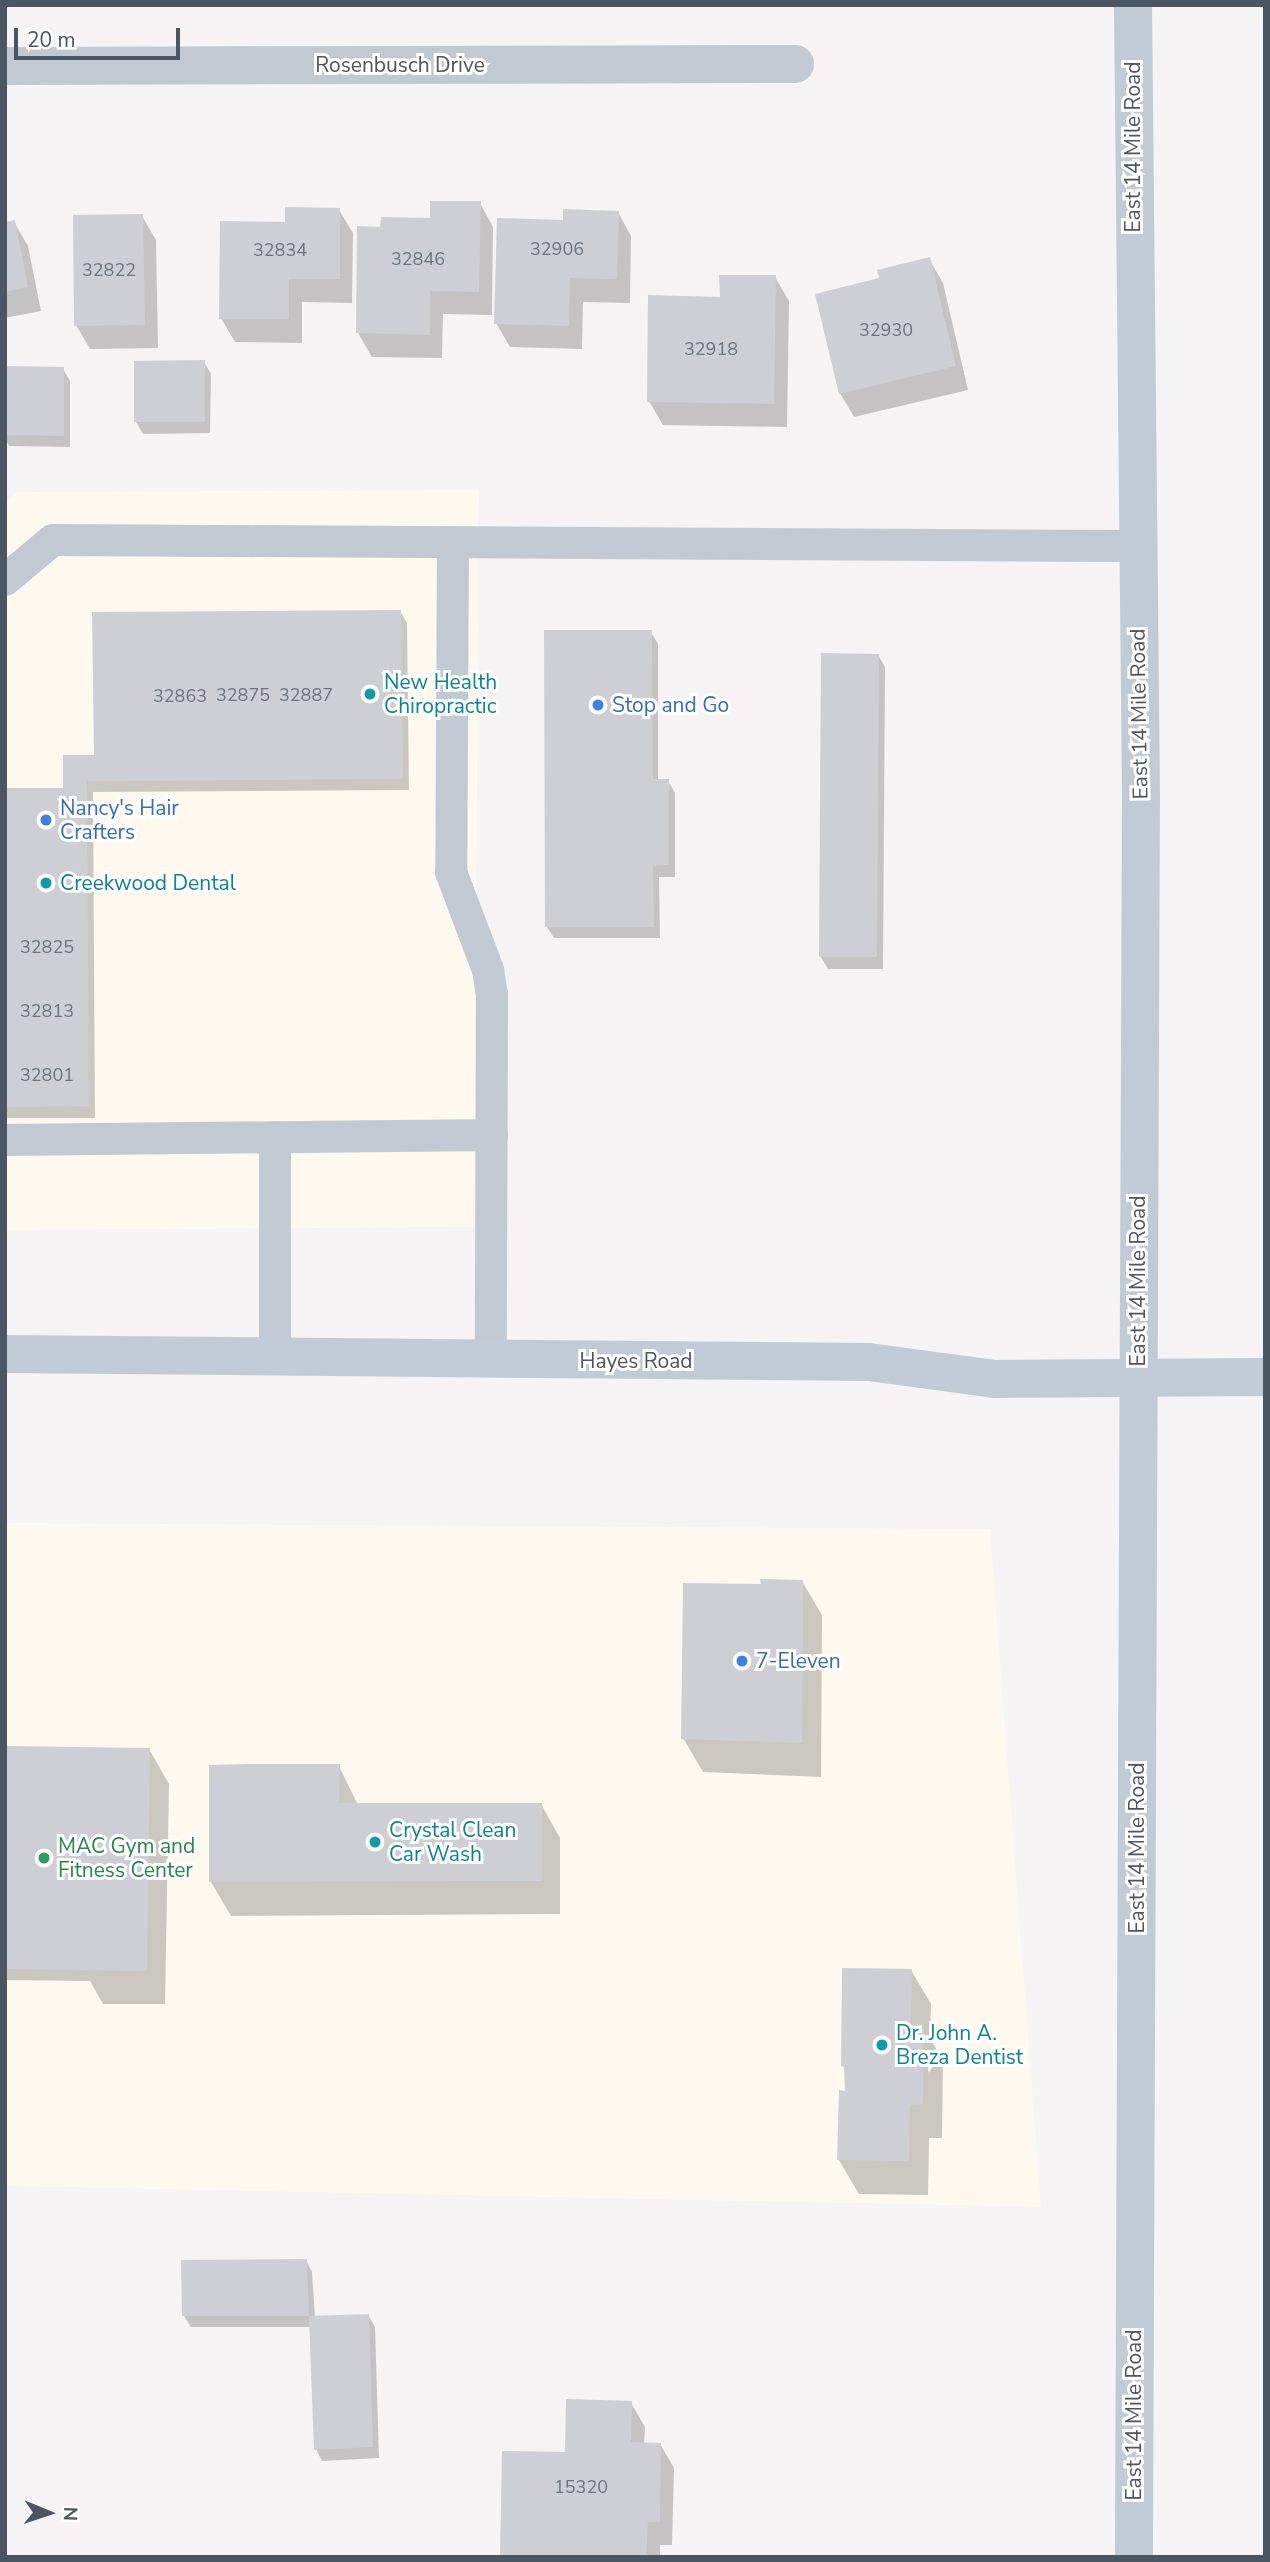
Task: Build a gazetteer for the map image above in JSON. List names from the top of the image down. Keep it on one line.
{"streets":{"main road":["East 14 Mile Road","Hayes Road"],"street":["Rosenbusch Drive"]},"crossings":[["East 14 Mile Road","Hayes Road"]],"places":["New Health Chiropractic","Stop and Go","Nancy's Hair Crafters","Creekwood Dental","7-Eleven","Crystal Clean Car Wash","MAC Gym and Fitness Center","Dr. John A. Breza Dentist"],"house_numbers":["32906","32834","32846","32822","32930","32918","32875","32887","32863","32825","32813","32801","15320"],"scale_bar":"20 m","north":"right"}
